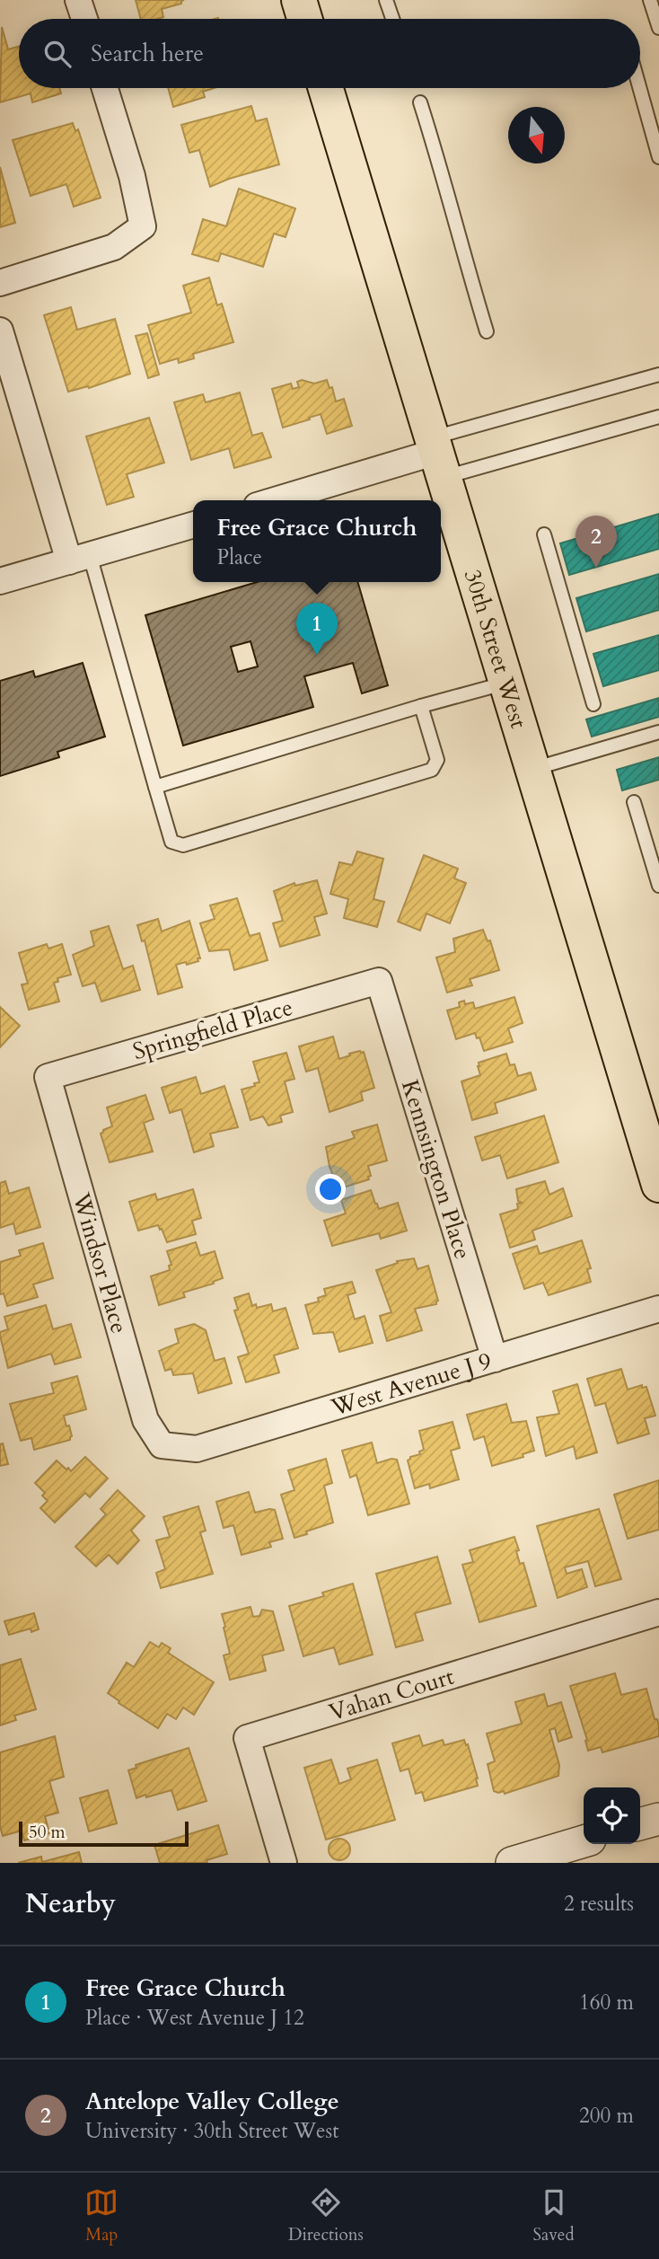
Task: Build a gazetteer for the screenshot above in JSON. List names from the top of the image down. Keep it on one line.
{"streets":{"main road":["30th Street West"],"street":["Springfield Place","Kennsington Place","Windsor Place","West Avenue J 9","Vahan Court"]},"crossings":[["Springfield Place","Kennsington Place"],["Springfield Place","Windsor Place"],["Kennsington Place","West Avenue J 9"],["Windsor Place","West Avenue J 9"]],"scale_bar":"50 m","north":"bottom","page":{"search":"Search here","popup":["Free Grace Church","Place"],"pins":["2","1"],"scale":"50 m","heading":["Nearby","2 results"],"list":[{"mark":"1","name":"Free Grace Church","note":"Place · West Avenue J 12","value":"160 m"},{"mark":"2","name":"Antelope Valley College","note":"University · 30th Street West","value":"200 m"}],"nav":["Map","Directions","Saved"]}}
